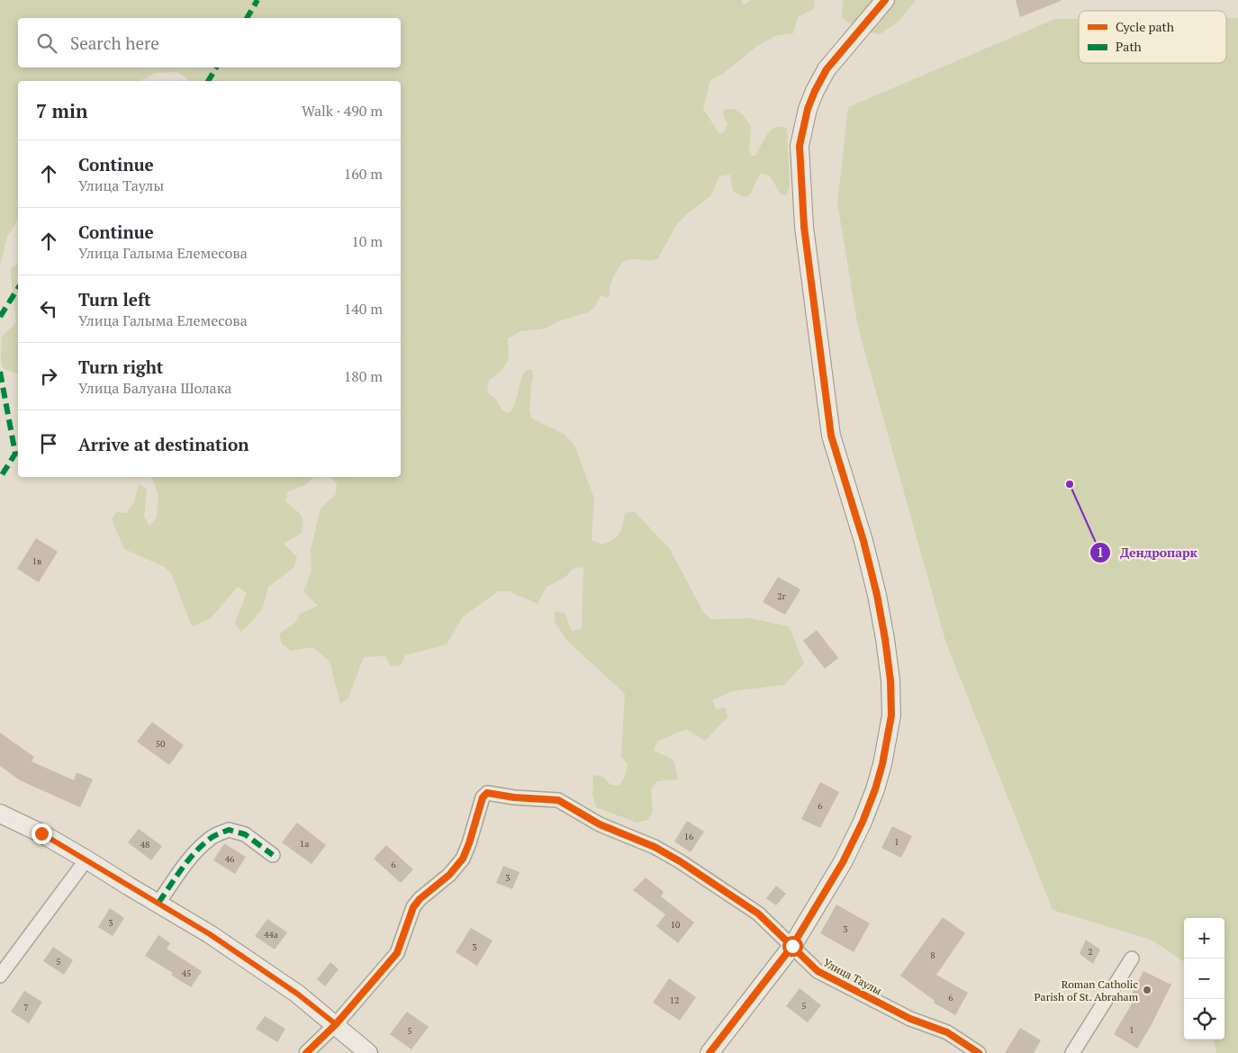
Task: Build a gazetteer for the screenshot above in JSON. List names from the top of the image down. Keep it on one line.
{"streets":{"street":["Улица Таулы"]},"places":["Дендропарк","Roman Catholic Parish of St. Abraham"],"house_numbers":["1в","2г","50","6","16","1","1а","48","46","6","3","3","10","3","44а","3","2","8","5","45","6","12","5","7","1","5"],"legend":["Cycle path","Path"],"page":{"search":"Search here","heading":["7 min","Walk · 490 m"],"list":[["Continue","Улица Таулы","160 m"],["Continue","Улица Галыма Елемесова","10 m"],["Turn left","Улица Галыма Елемесова","140 m"],["Turn right","Улица Балуана Шолака","180 m"],"Arrive at destination"],"map_buttons":["+","−"]}}
